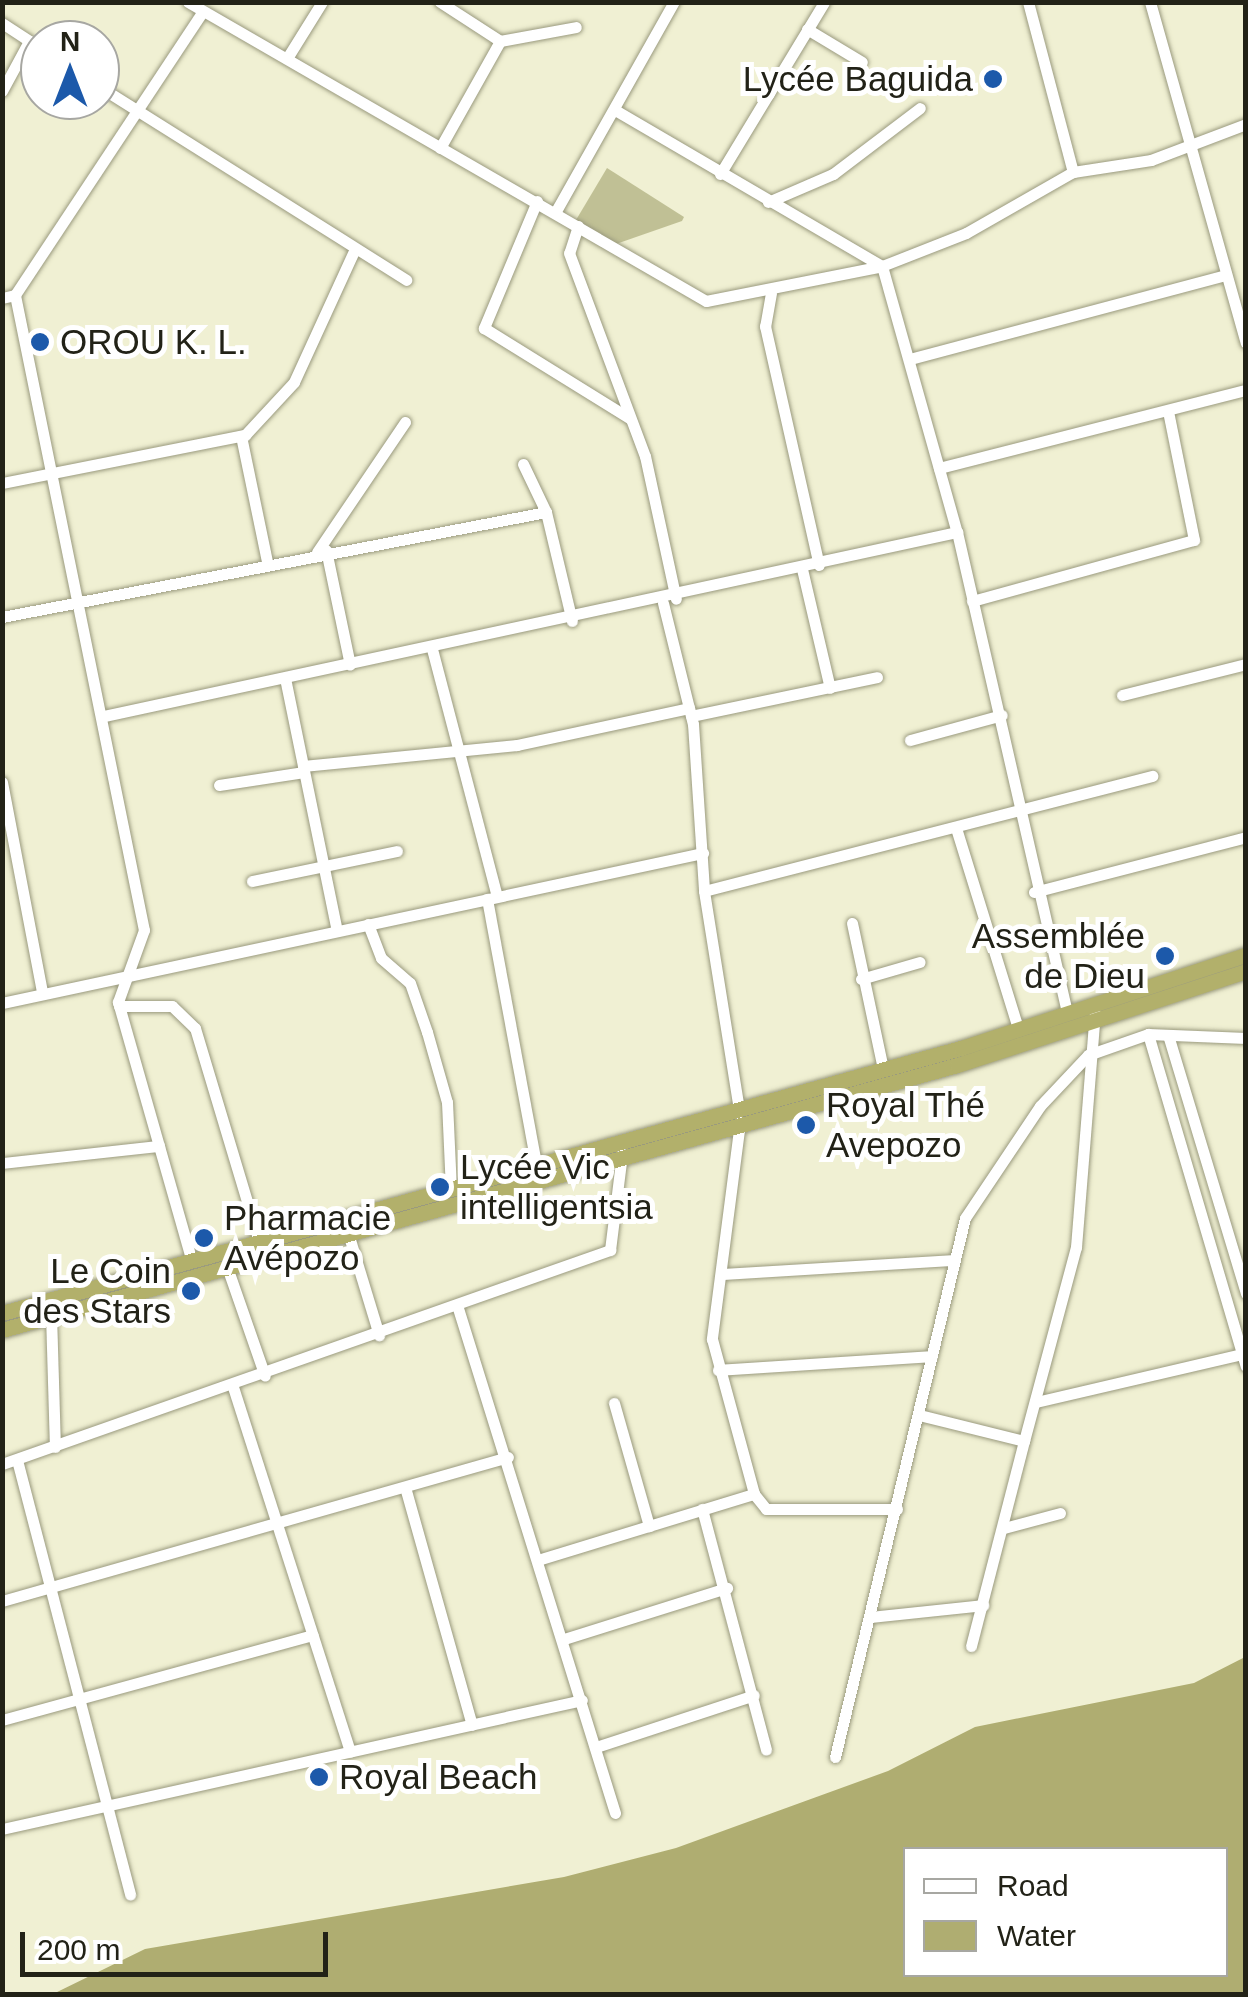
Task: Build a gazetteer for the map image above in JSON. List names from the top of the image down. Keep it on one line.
{"places":["Lycée Baguida","OROU K. L.","Assemblée de Dieu","Royal Thé Avepozo","Lycée Vic intelligentsia","Pharmacie Avépozo","Le Coin des Stars","Royal Beach"],"legend":["Road","Water"],"scale_bar":"200 m","north":"top"}
